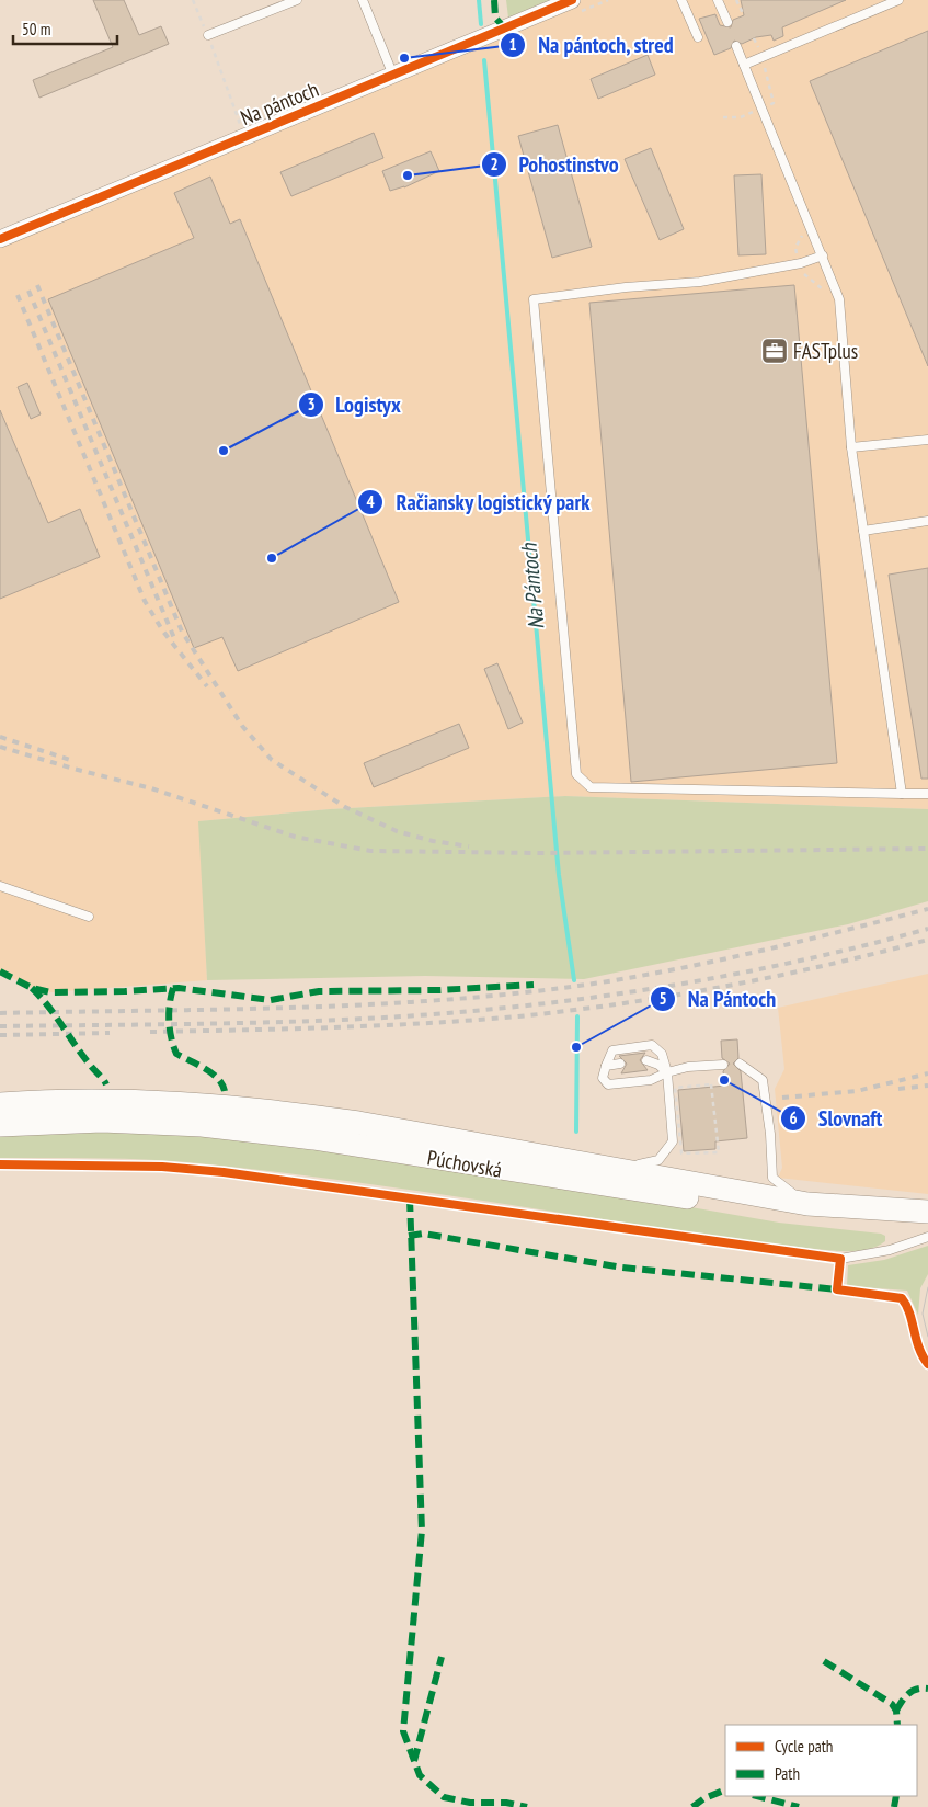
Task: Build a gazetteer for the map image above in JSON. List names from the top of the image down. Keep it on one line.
{"streets":{"main road":["Púchovská"],"street":["Na pántoch"]},"water":["Na Pántoch"],"places":{"other":["Na pántoch, stred","Pohostinstvo","Logistyx","Račiansky logistický park","Na Pántoch","Slovnaft"],"office":["FASTplus"]},"legend":["Cycle path","Path"],"scale_bar":"50 m"}
